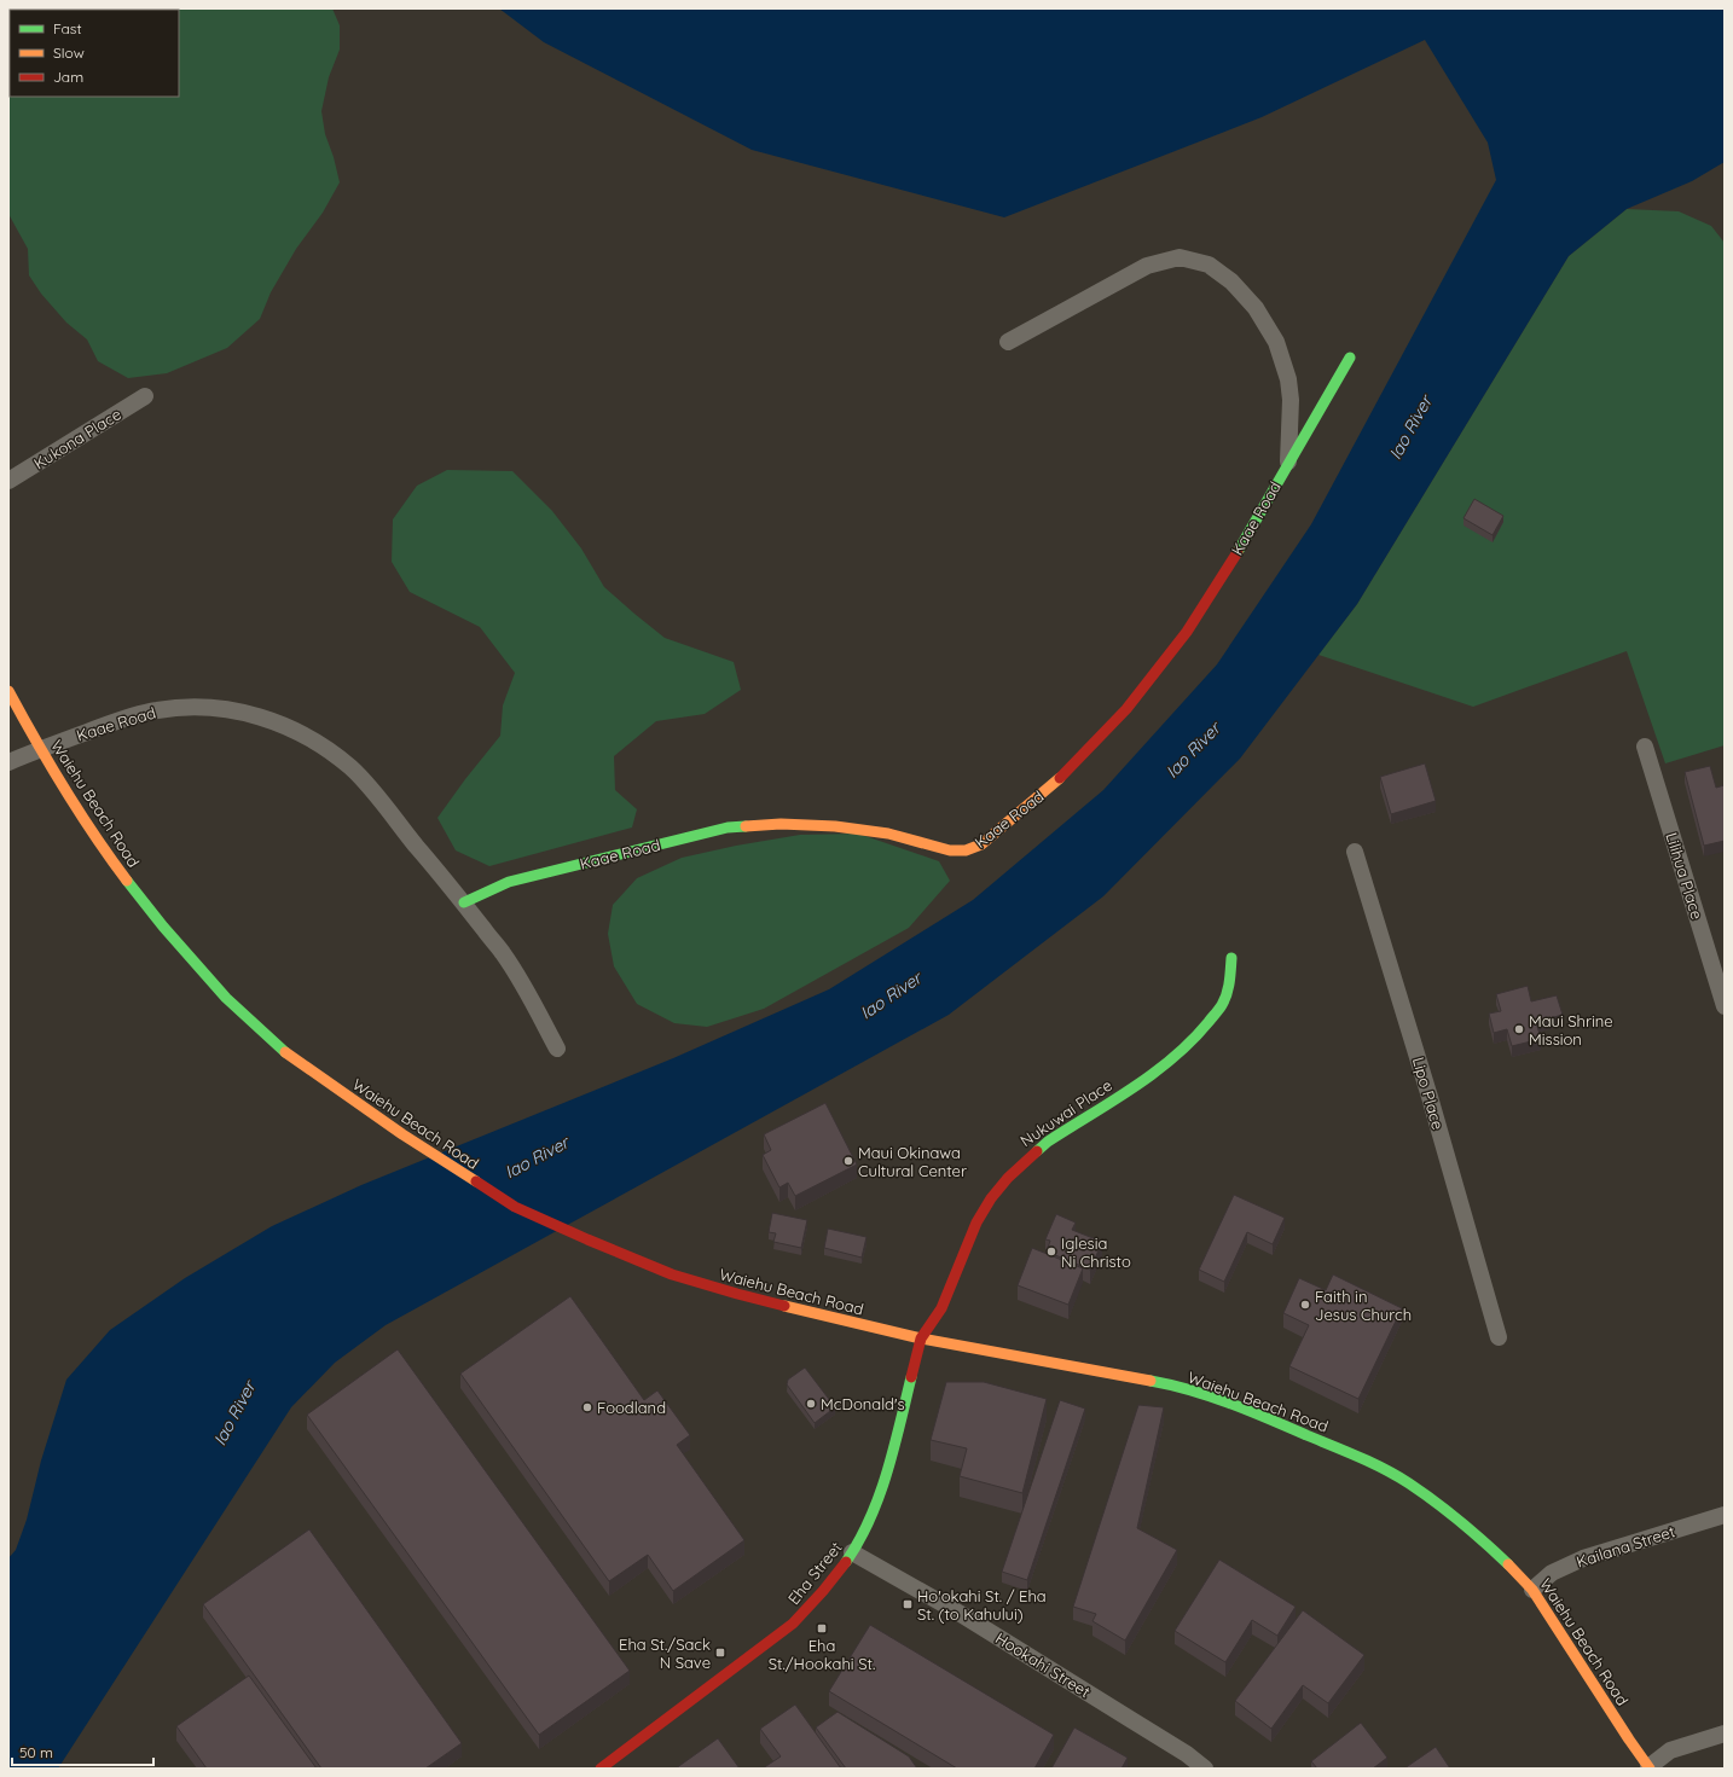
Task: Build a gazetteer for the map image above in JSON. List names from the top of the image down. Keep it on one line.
{"streets":{"street":["Kukona Place","Kaae Road","Waiehu Beach Road","Lilihua Place","Lipo Place","Nukuwai Place","Kailana Street","Eha Street","Hookahi Street"]},"crossings":[["Kaae Road","Waiehu Beach Road"],["Waiehu Beach Road","Nukuwai Place"],["Waiehu Beach Road","Kailana Street"],["Waiehu Beach Road","Eha Street"],["Nukuwai Place","Eha Street"],["Eha Street","Hookahi Street"]],"water":["Iao River"],"places":{"other":["Maui Shrine Mission","Maui Okinawa Cultural Center","Iglesia Ni Christo","Faith in Jesus Church","McDonald's","Foodland"],"transit":["Ho'okahi St. / Eha St. (to Kahului)","Eha St./Hookahi St.","Eha St./Sack N Save"]},"legend":["Fast","Slow","Jam"],"scale_bar":"50 m"}
